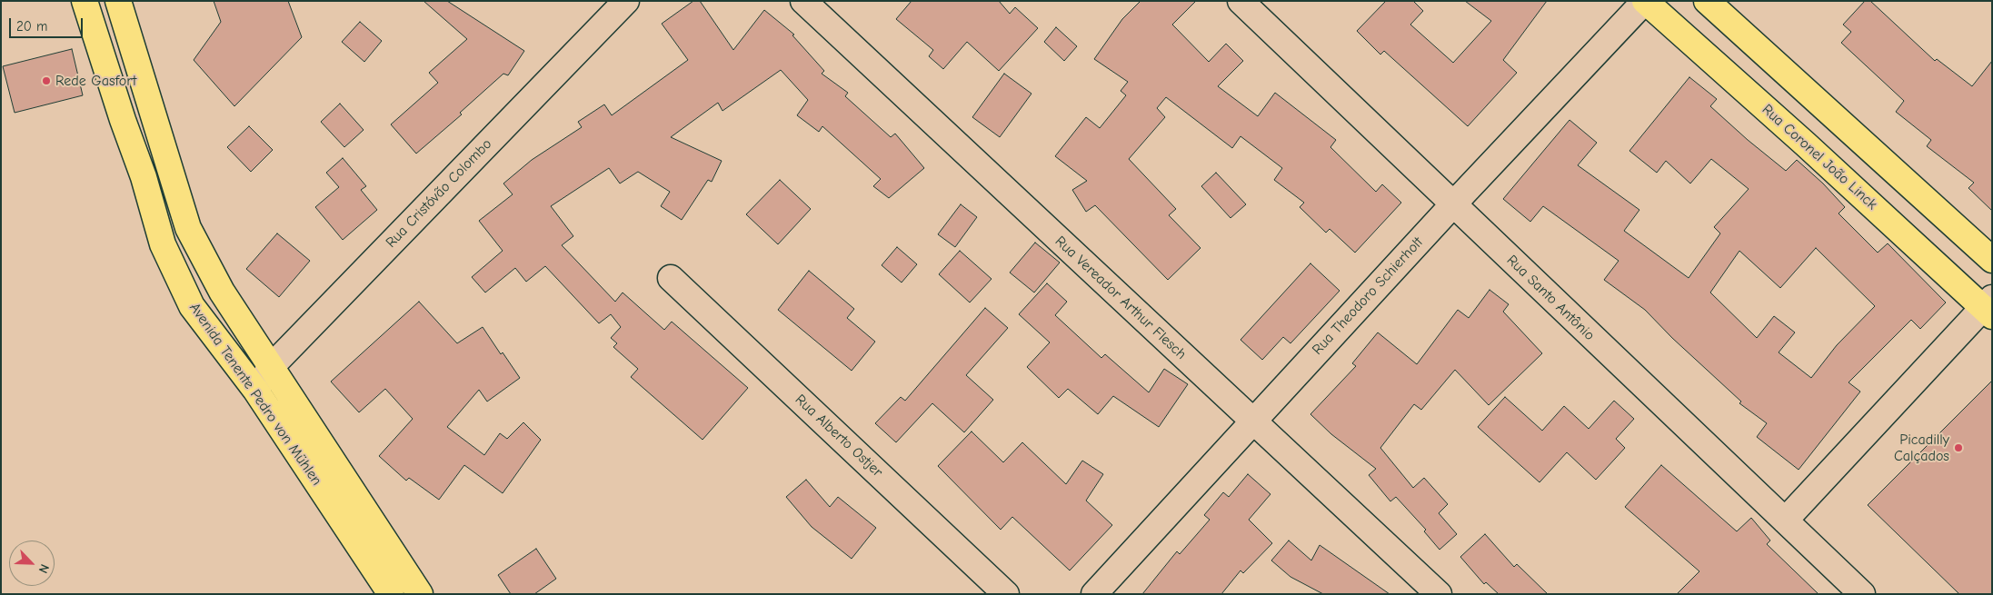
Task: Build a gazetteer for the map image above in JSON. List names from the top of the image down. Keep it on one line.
{"streets":{"main road":["Rua Coronel João Linck","Avenida Tenente Pedro von Mühlen"],"street":["Rua Cristóvão Colombo","Rua Theodoro Schierholt","Rua Vereador Arthur Flesch","Rua Santo Antônio","Rua Alberto Ostjer"]},"crossings":[["Rua Coronel João Linck","Rua Theodoro Schierholt"],["Rua Cristóvão Colombo","Avenida Tenente Pedro von Mühlen"],["Rua Theodoro Schierholt","Rua Vereador Arthur Flesch"],["Rua Theodoro Schierholt","Rua Santo Antônio"]],"places":["Rede Gasfort","Picadilly Calçados"],"scale_bar":"20 m","north":"bottom right"}
